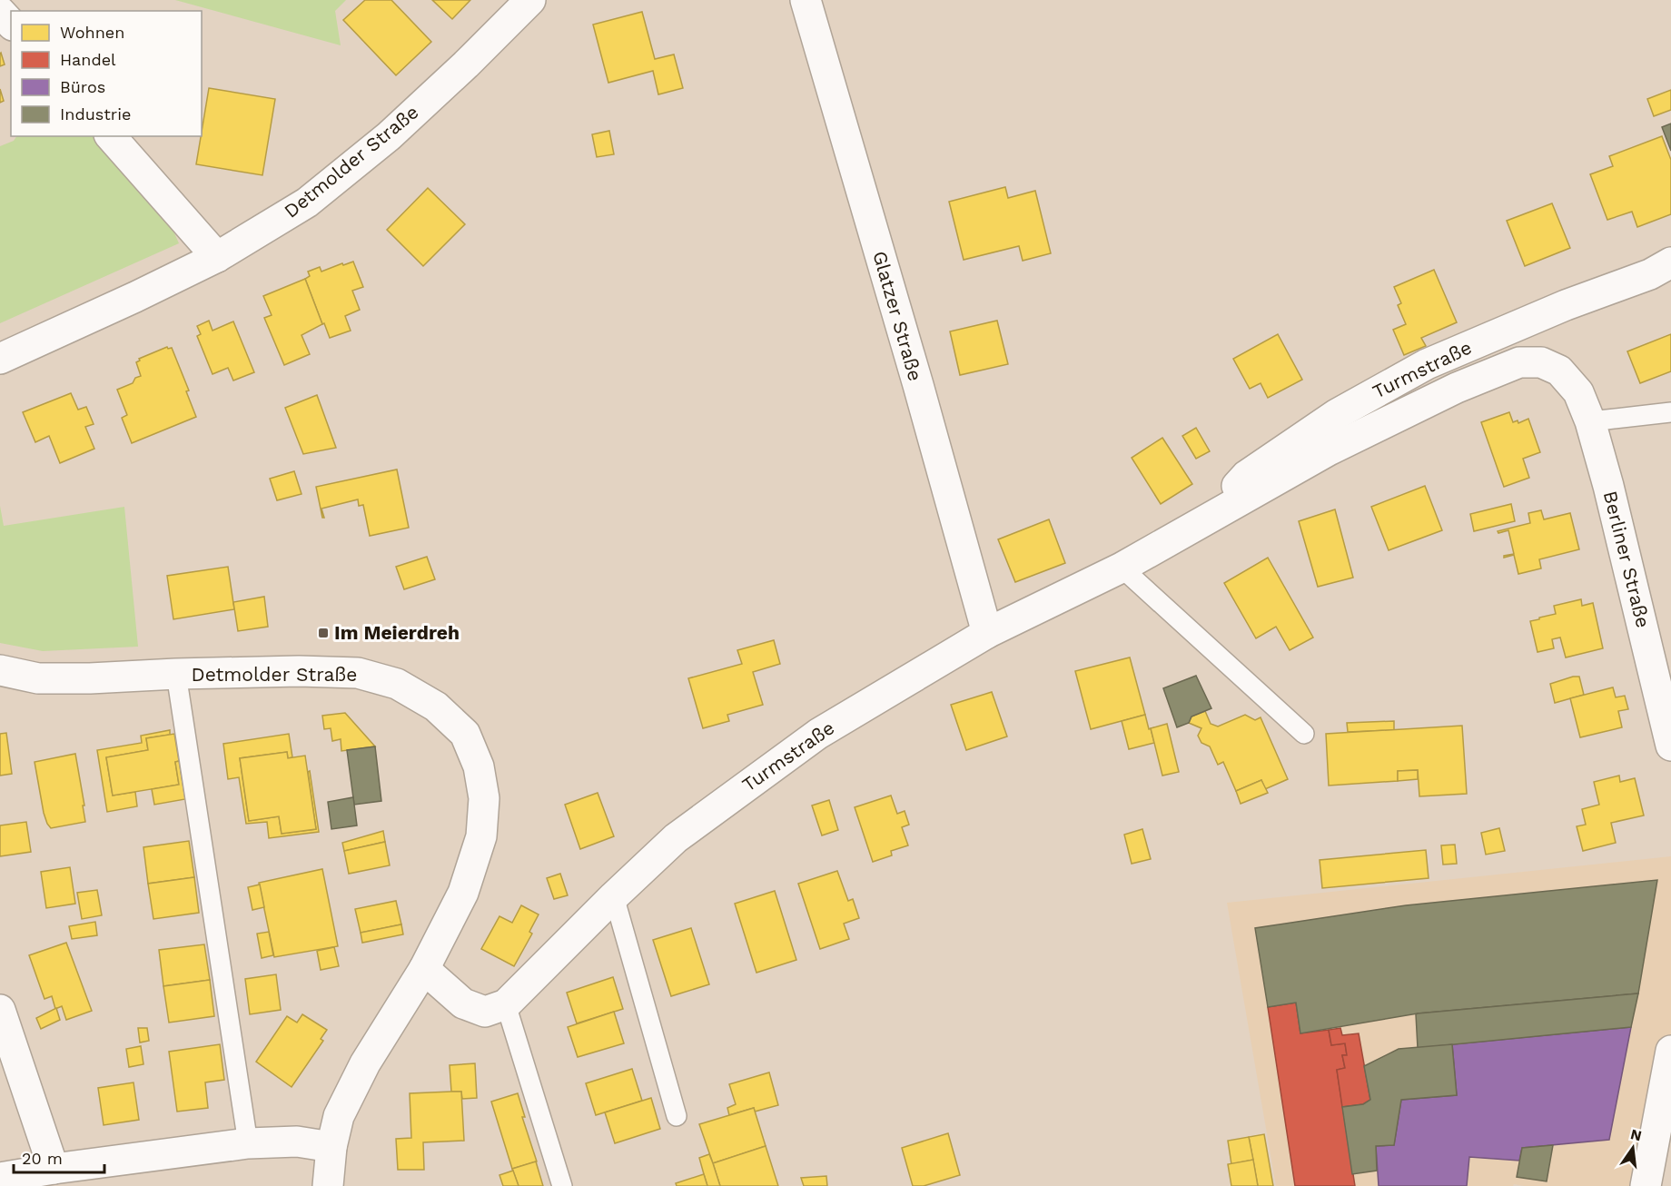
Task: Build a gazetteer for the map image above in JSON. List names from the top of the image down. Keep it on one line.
{"streets":{"street":["Detmolder Straße","Glatzer Straße","Turmstraße","Berliner Straße"]},"crossings":[["Glatzer Straße","Turmstraße"],["Turmstraße","Berliner Straße"]],"places":{"transit":["Im Meierdreh"]},"legend":["Wohnen","Handel","Büros","Industrie"],"scale_bar":"20 m","north":"top"}
